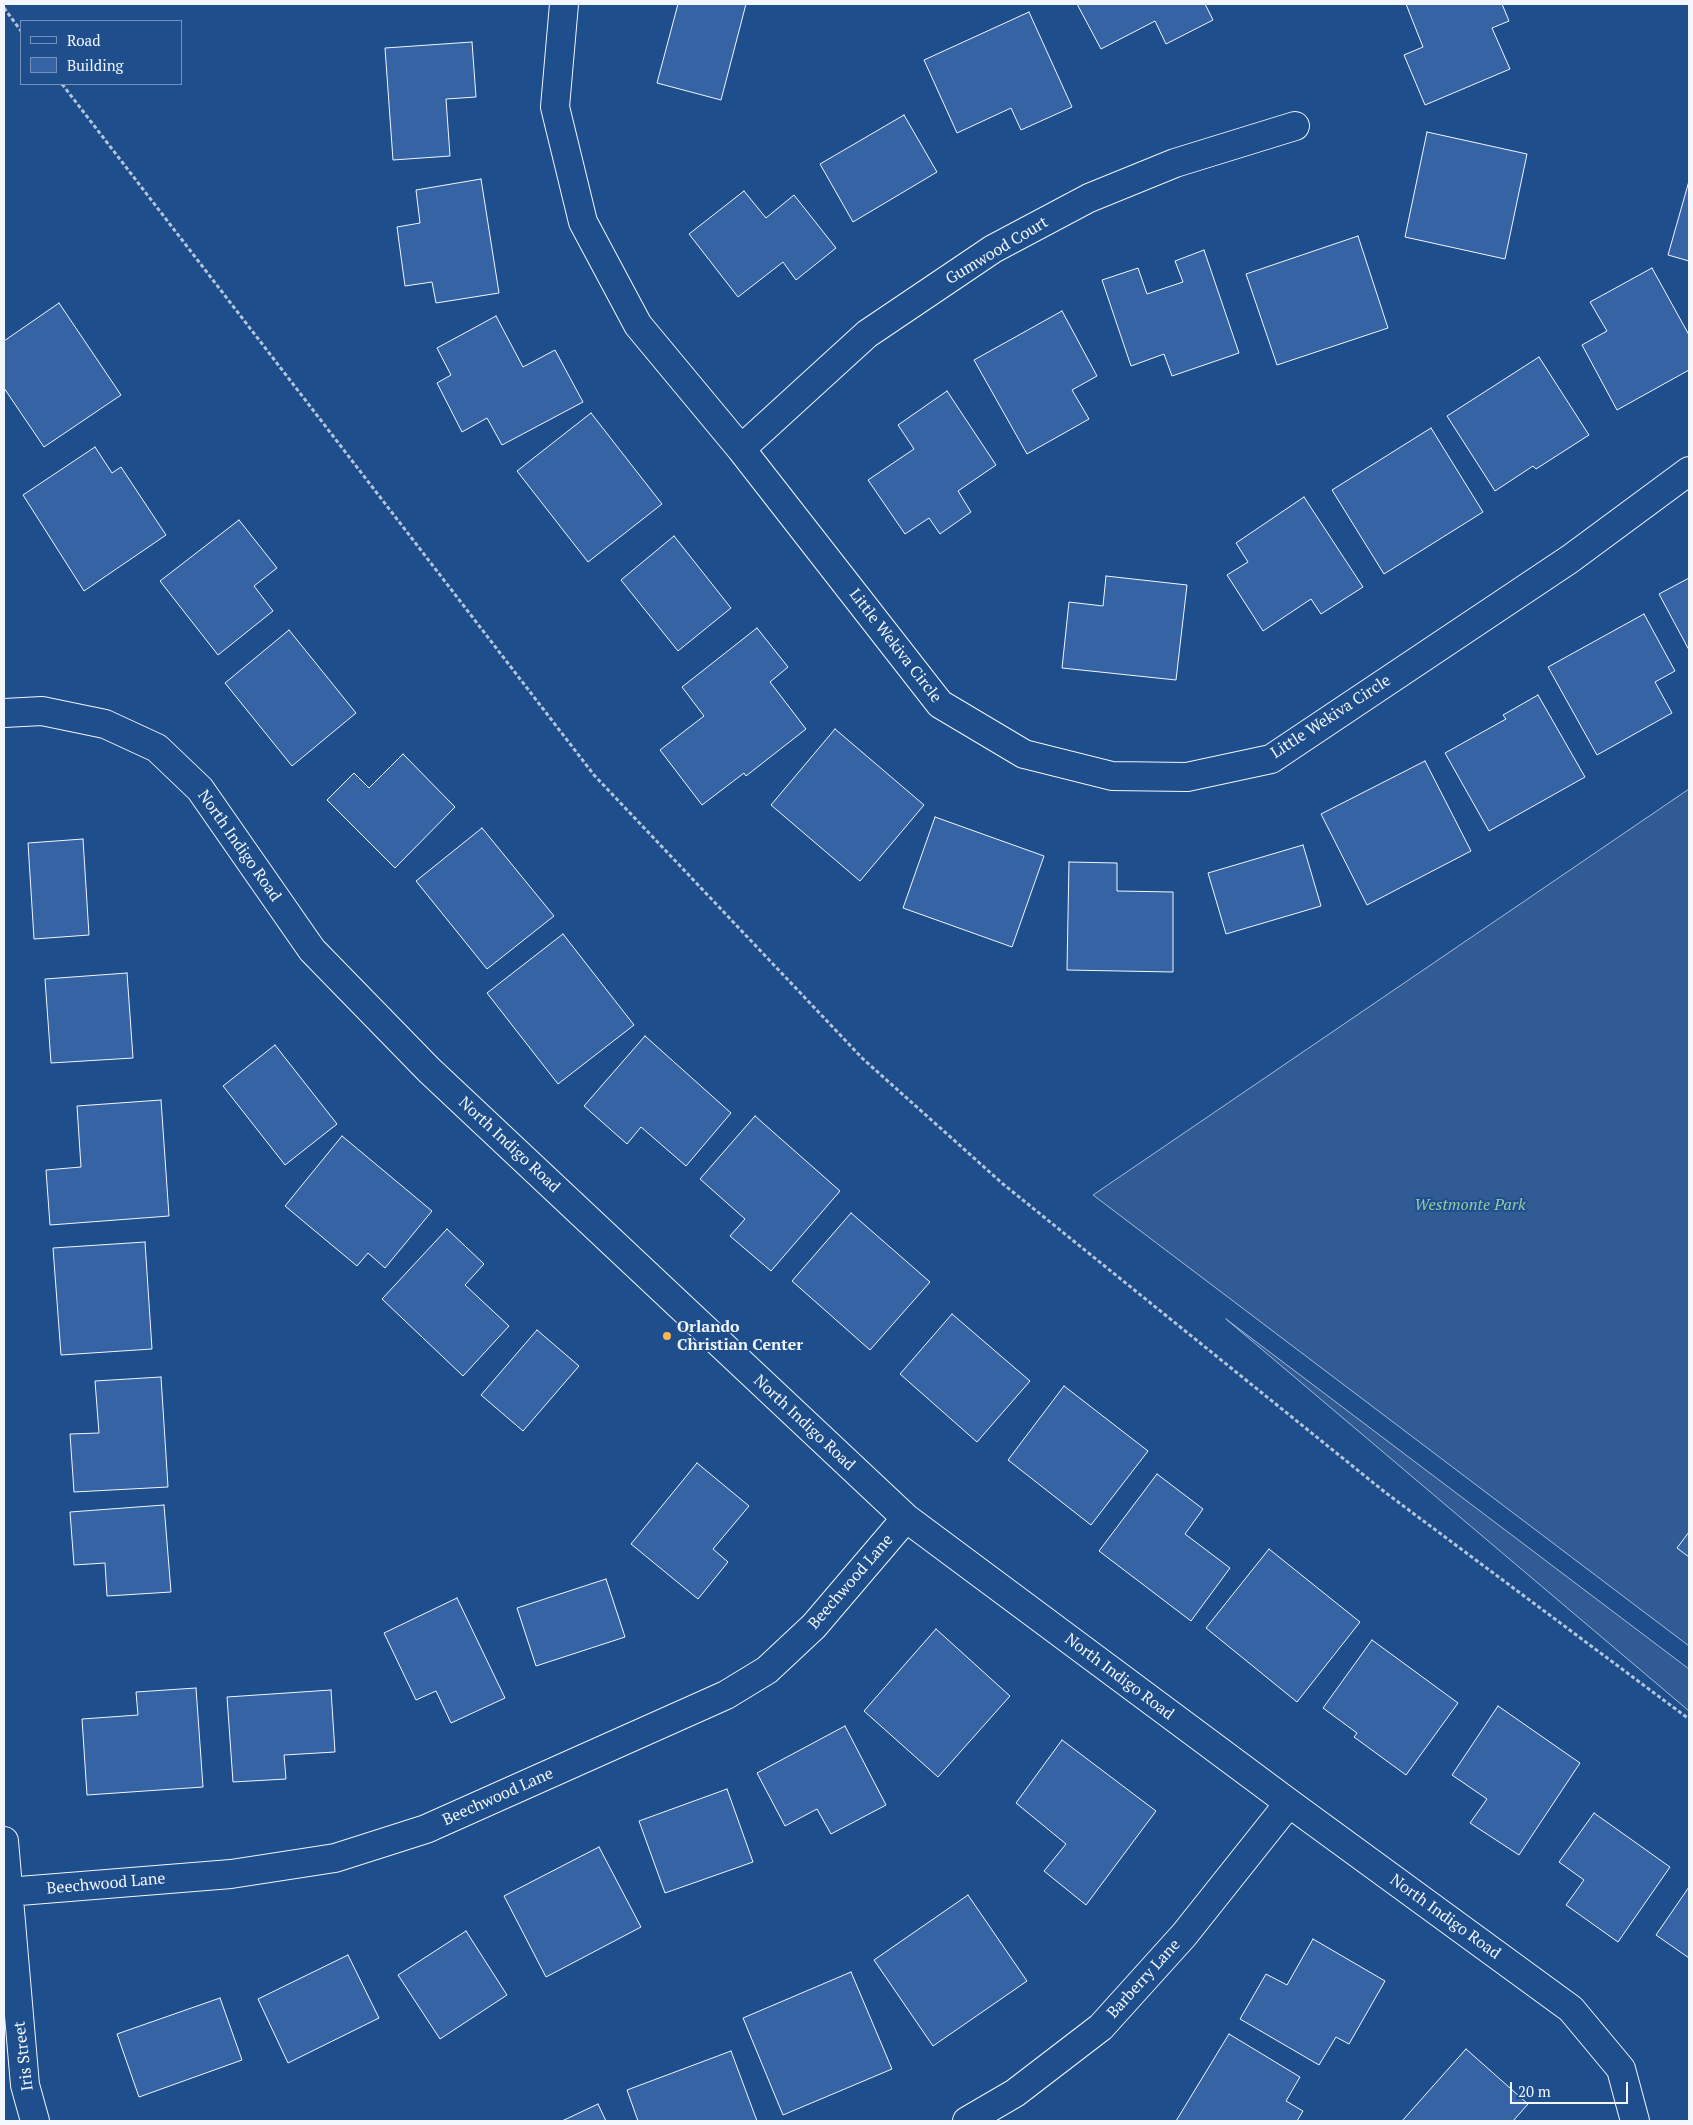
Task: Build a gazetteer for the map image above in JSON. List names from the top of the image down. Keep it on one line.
{"streets":{"street":["Gumwood Court","Little Wekiva Circle","North Indigo Road","Beechwood Lane","Barberry Lane","Iris Street"]},"crossings":[["Gumwood Court","Little Wekiva Circle"],["North Indigo Road","Beechwood Lane"],["North Indigo Road","Barberry Lane"],["Beechwood Lane","Iris Street"]],"parks":["Westmonte Park"],"places":["Orlando Christian Center"],"legend":["Road","Building"],"scale_bar":"20 m"}
